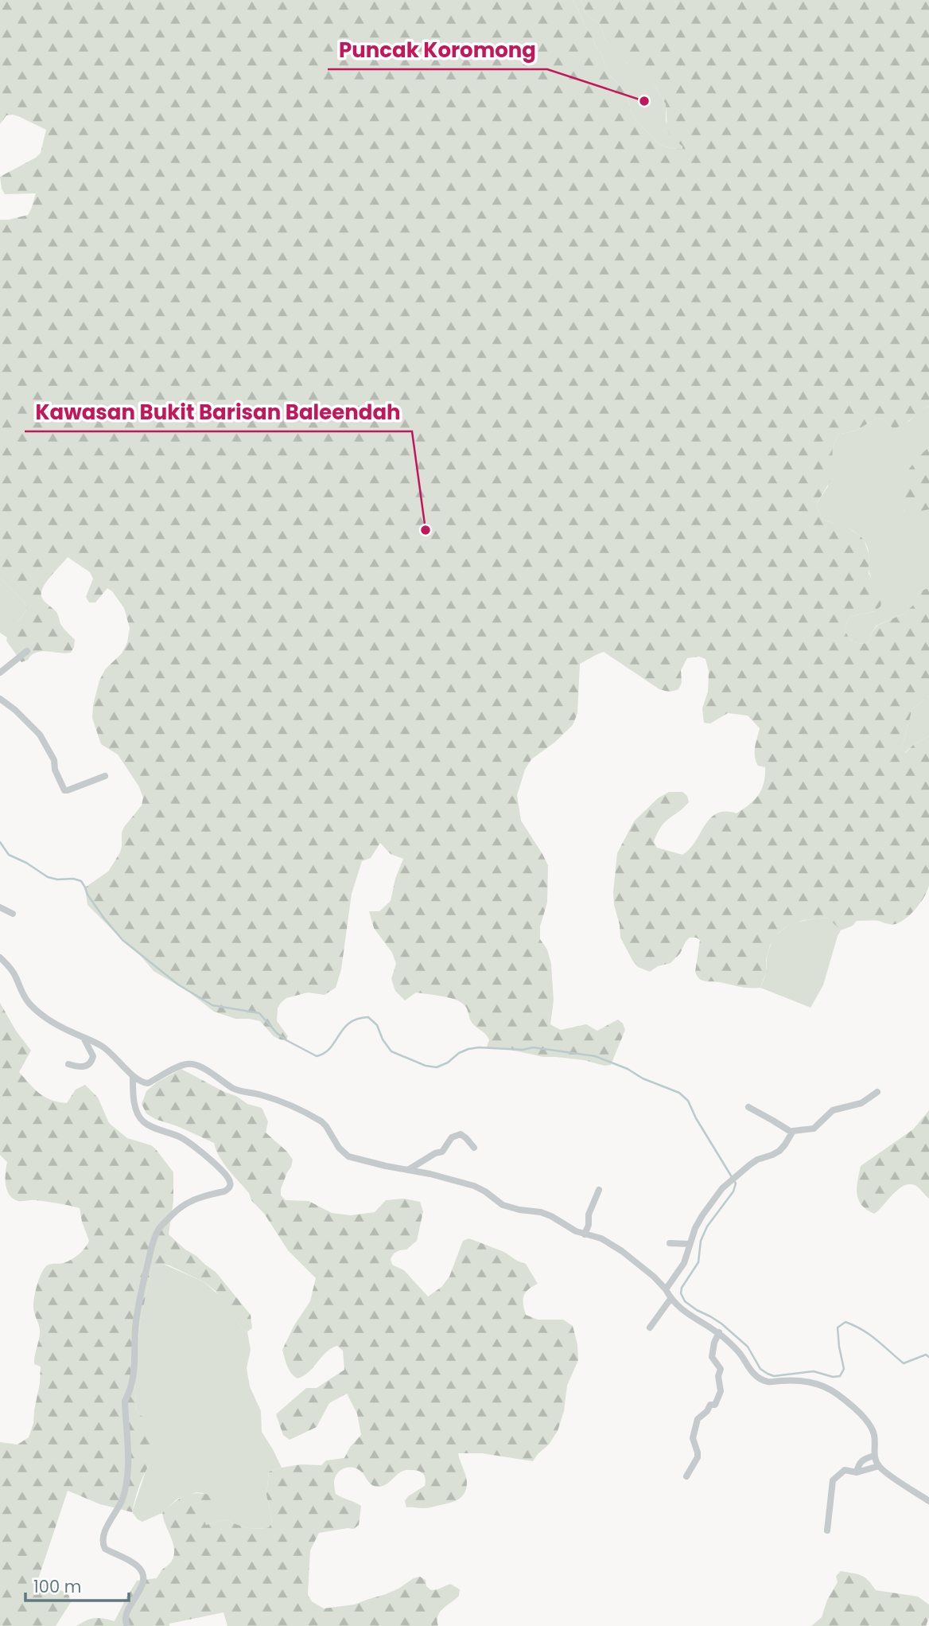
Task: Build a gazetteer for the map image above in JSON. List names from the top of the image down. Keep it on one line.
{"places":["Puncak Koromong","Kawasan Bukit Barisan Baleendah"],"scale_bar":"100 m"}
